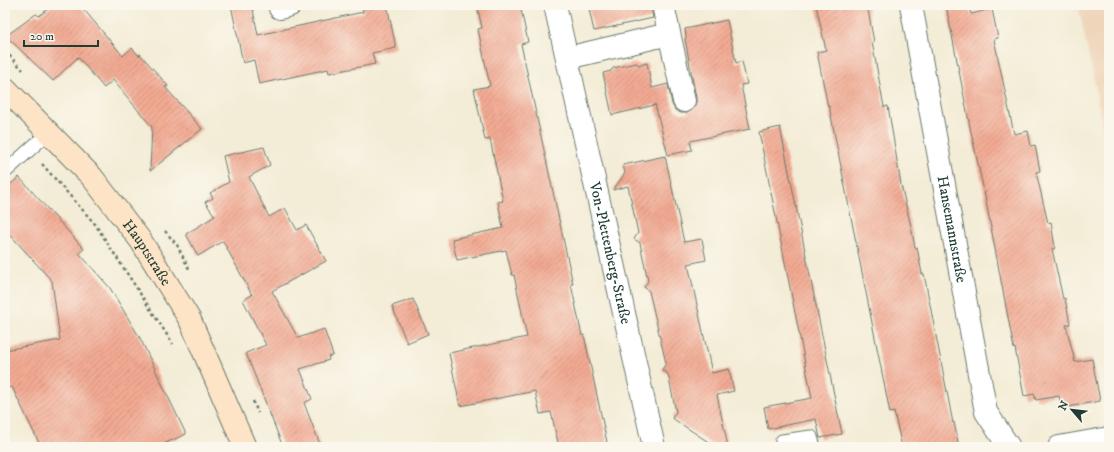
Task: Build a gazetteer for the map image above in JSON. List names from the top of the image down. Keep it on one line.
{"streets":{"main road":["Hauptstraße"],"street":["Hansemannstraße","Von-Plettenberg-Straße"]},"scale_bar":"20 m","north":"top left"}
